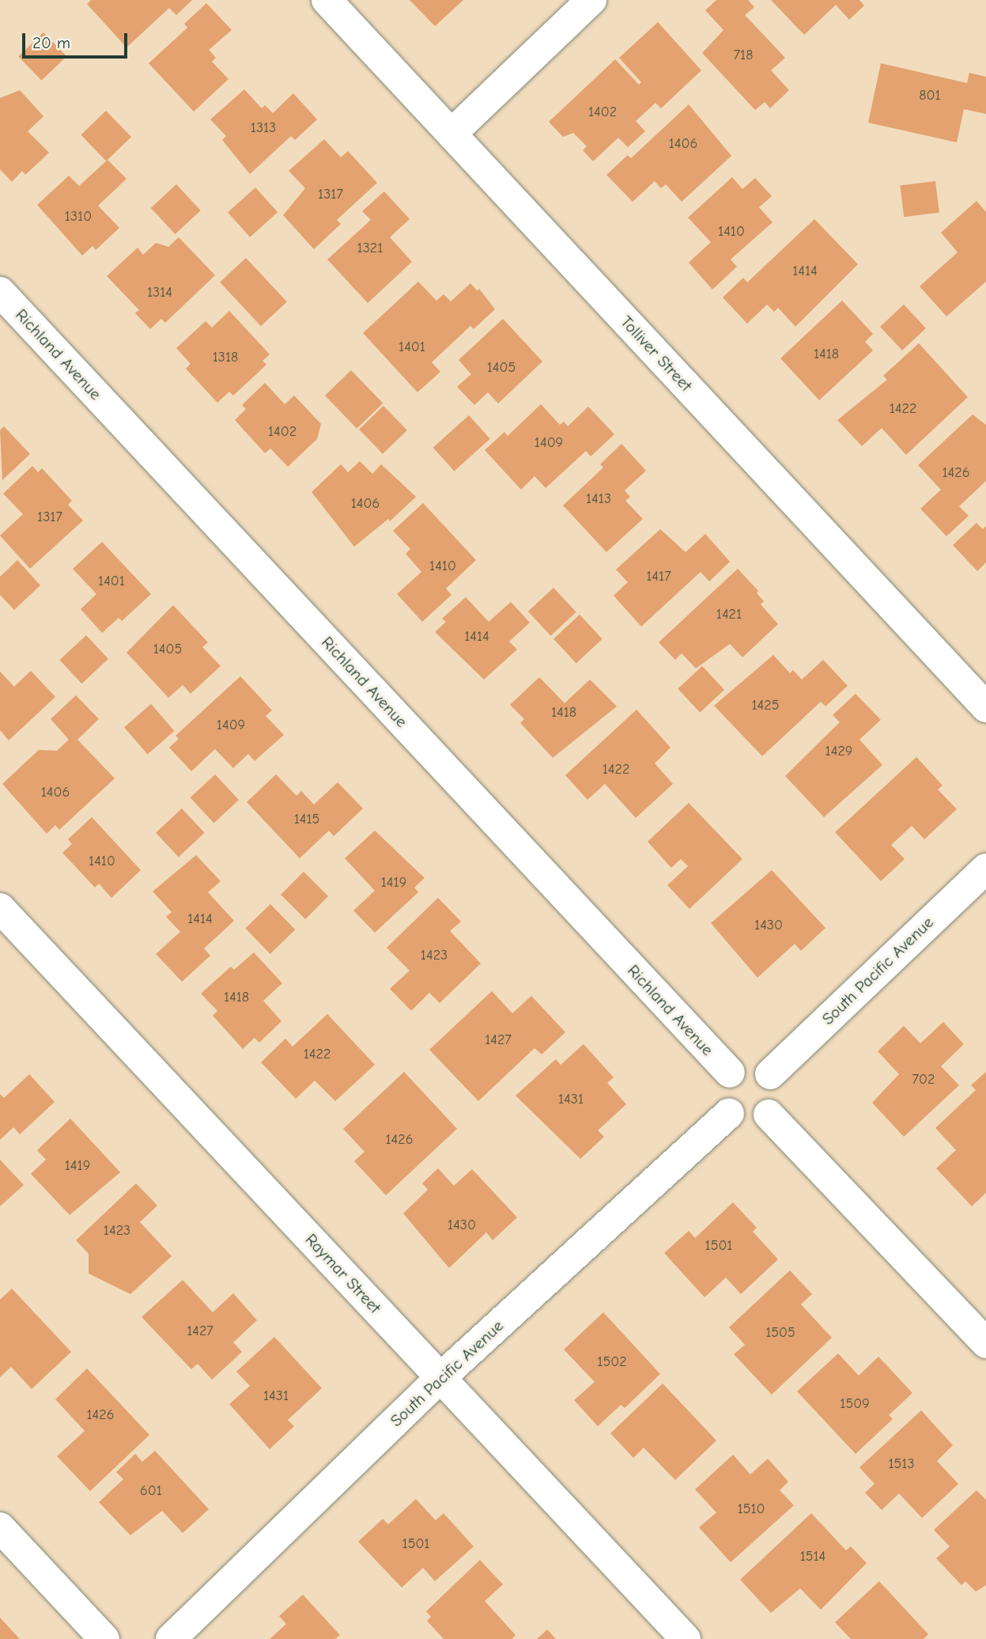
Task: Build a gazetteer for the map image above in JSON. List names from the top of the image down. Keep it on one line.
{"streets":{"street":["Tolliver Street","Richland Avenue","South Pacific Avenue","Raymar Street"]},"crossings":[["Richland Avenue","South Pacific Avenue"],["South Pacific Avenue","Raymar Street"]],"house_numbers":["718","801","1402","1313","1406","1317","1310","1410","1321","1414","1314","1401","1418","1318","1405","1422","1402","1409","1426","1413","1406","1317","1410","1417","1401","1421","1414","1405","1425","1418","1409","1429","1422","1406","1415","1410","1419","1414","1430","1423","1418","1427","1422","702","1431","1426","1419","1430","1423","1501","1427","1505","1502","1431","1509","1426","1513","601","1510","1501","1514"],"scale_bar":"20 m"}
